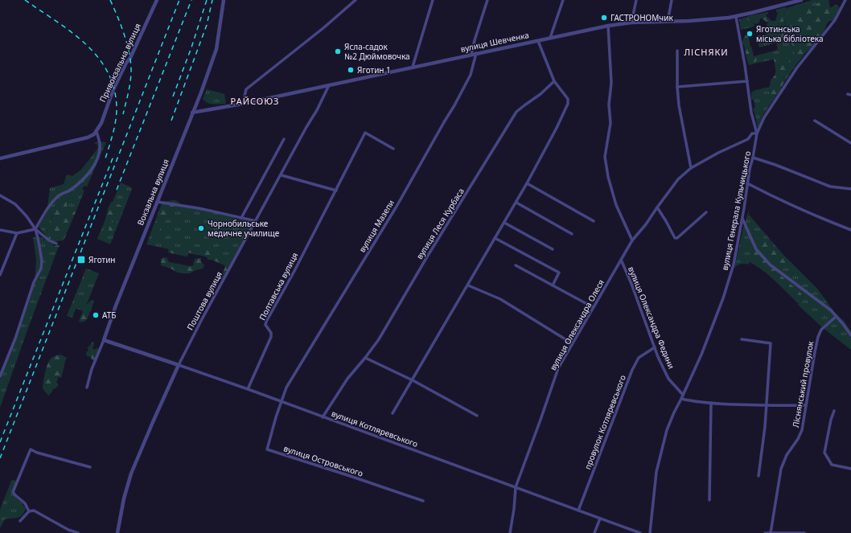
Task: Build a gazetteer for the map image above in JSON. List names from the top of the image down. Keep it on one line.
{"streets":{"street":["вулиця Шевченка","Привокзальна вулиця","Вокзальна вулиця","вулиця Генерала Кульчицького","вулиця Леся Курбаса","вулиця Мазепи","Полтавська вулиця","Поштова вулиця","вулиця Олександра Федини","вулиця Олександра Олеся","Ліснянський провулок","провулок Котляревського","вулиця Котляревського","вулиця Островського"]},"crossings":[["вулиця Шевченка","Вокзальна вулиця"],["вулиця Шевченка","вулиця Мазепи"],["вулиця Шевченка","Поштова вулиця"],["Вокзальна вулиця","вулиця Котляревського"],["вулиця Генерала Кульчицького","вулиця Олександра Федини"],["вулиця Генерала Кульчицького","вулиця Олександра Олеся"],["вулиця Леся Курбаса","вулиця Котляревського"],["вулиця Мазепи","вулиця Котляревського"],["вулиця Мазепи","вулиця Островського"],["Полтавська вулиця","вулиця Котляревського"],["Поштова вулиця","вулиця Котляревського"],["вулиця Олександра Федини","вулиця Олександра Олеся"],["вулиця Олександра Федини","провулок Котляревського"],["вулиця Олександра Олеся","вулиця Котляревського"],["провулок Котляревського","вулиця Котляревського"],["вулиця Котляревського","вулиця Островського"]],"districts":["ЛІСНЯКИ","РАЙСОЮЗ"],"places":{"other":["ГАСТРОНОМчик","Яготинська міська бібліотека","Ясла-садок №2 Дюймовочка","Яготин 1","Чорнобильське медичне училище","АТБ"],"transit":["Яготин"]}}
